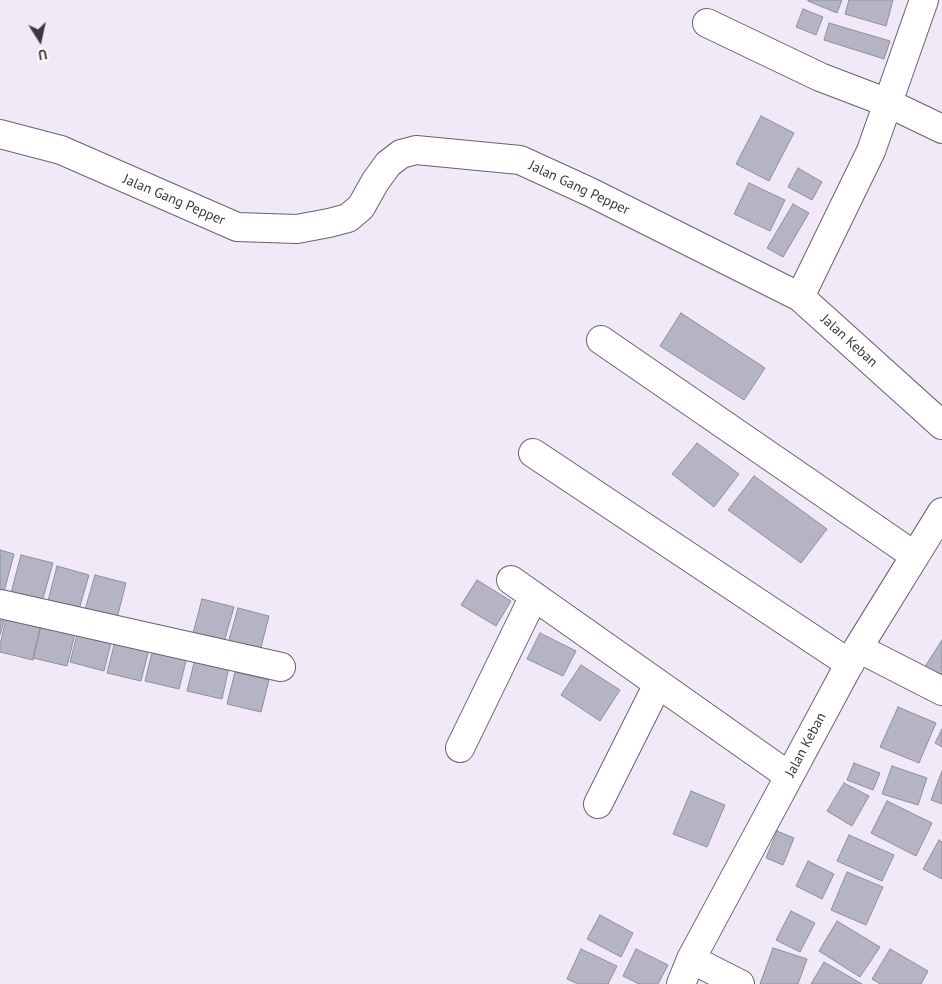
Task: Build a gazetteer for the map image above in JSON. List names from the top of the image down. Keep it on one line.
{"streets":{"street":["Jalan Gang Pepper","Jalan Keban"]},"crossings":[["Jalan Gang Pepper","Jalan Keban"]],"north":"bottom"}
